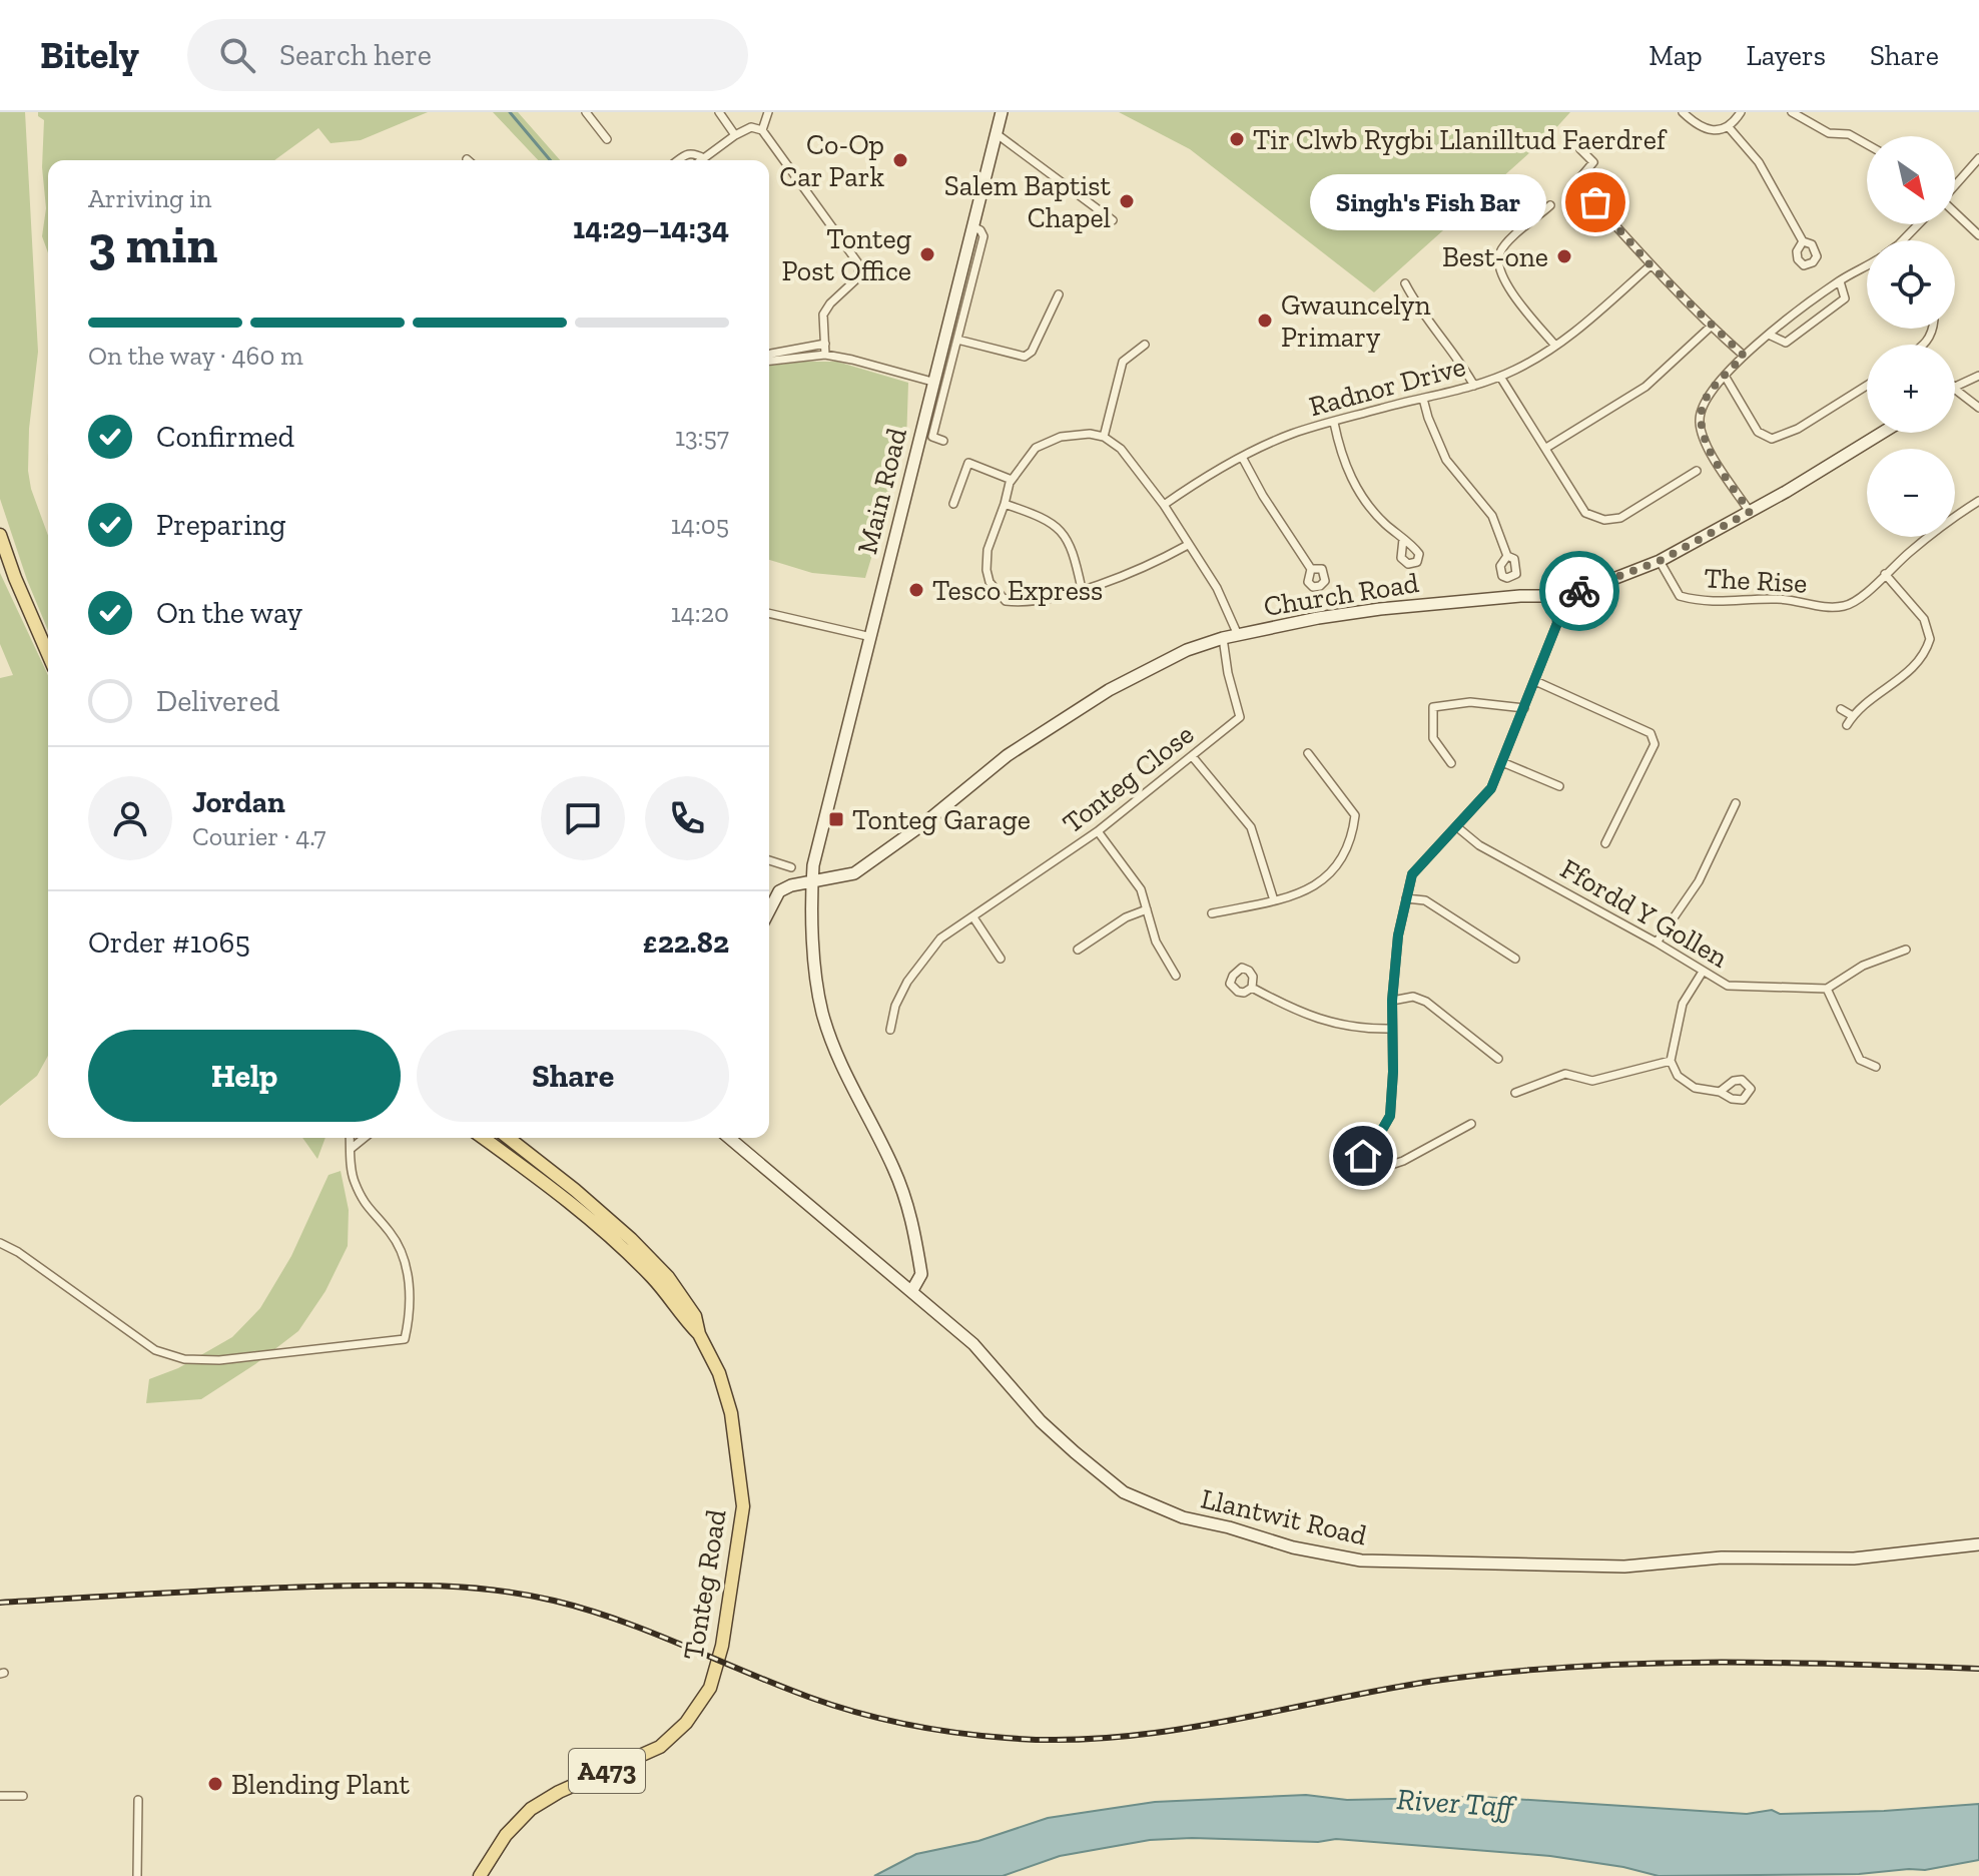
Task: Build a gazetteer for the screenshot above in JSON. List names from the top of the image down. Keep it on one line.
{"streets":{"main road":["Main Road","Church Road","Llantwit Road","Tonteg Road","A473"],"street":["Radnor Drive","The Rise","Tonteg Close","Ffordd Y Gollen"]},"crossings":[["Main Road","Church Road"],["Main Road","Llantwit Road"],["The Rise","Church Road"],["Church Road","Tonteg Close"]],"water":["River Taff"],"places":{"other":["Tir Clwb Rygbi Llanilltud Faerdref","Co-Op Car Park","Salem Baptist Chapel","Singh's Fish Bar","Tonteg Post Office","Best-one","Gwauncelyn Primary","Tesco Express","Blending Plant"],"transit":["Tonteg Garage"]},"north":"bottom right","page":{"header":"Bitely","search":"Search here","nav":["Map","Layers","Share"],"map_buttons":["+","−"],"heading":["3 min","Arriving in","14:29–14:34"],"panel":["Jordan","Courier · 4.7","Order #1065","£22.82"],"bubble":"Singh's Fish Bar","bar":"On the way · 460 m","list":[["Confirmed","13:57"],["Preparing","14:05"],["On the way","14:20"],"Delivered"],"buttons":["Help","Share"]}}
